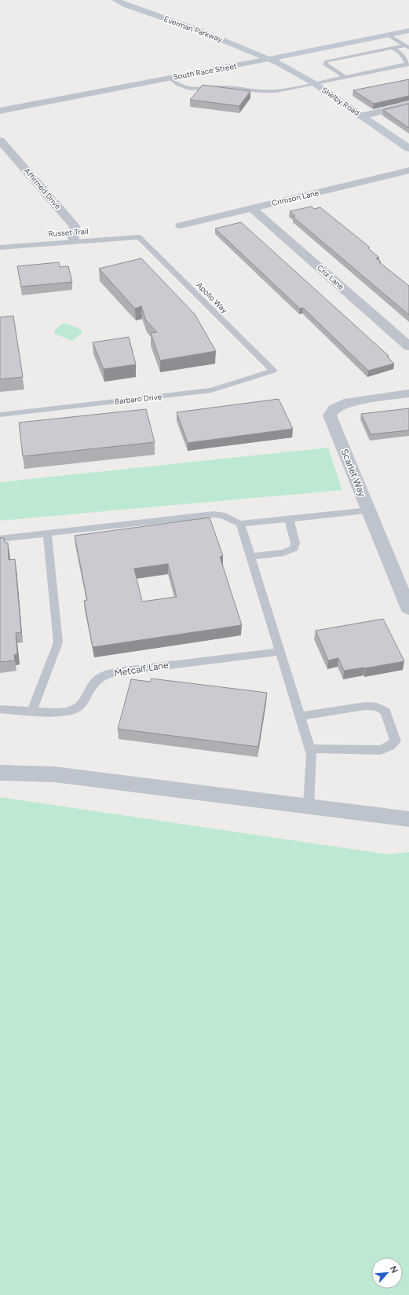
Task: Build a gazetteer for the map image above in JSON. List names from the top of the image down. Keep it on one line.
{"streets":{"main road":["Everman Parkway","South Race Street","Shelby Road"],"street":["Affirmed Drive","Crimson Lane","Crix Lane","Scarlet Way"],"lane":["Russet Trail","Apollo Way","Barbaro Drive","Metcalf Lane"]},"crossings":[["Everman Parkway","South Race Street"],["Everman Parkway","Shelby Road"],["South Race Street","Shelby Road"],["Affirmed Drive","Russet Trail"],["Crimson Lane","Crix Lane"],["Russet Trail","Apollo Way"],["Apollo Way","Barbaro Drive"]],"north":"top right"}
